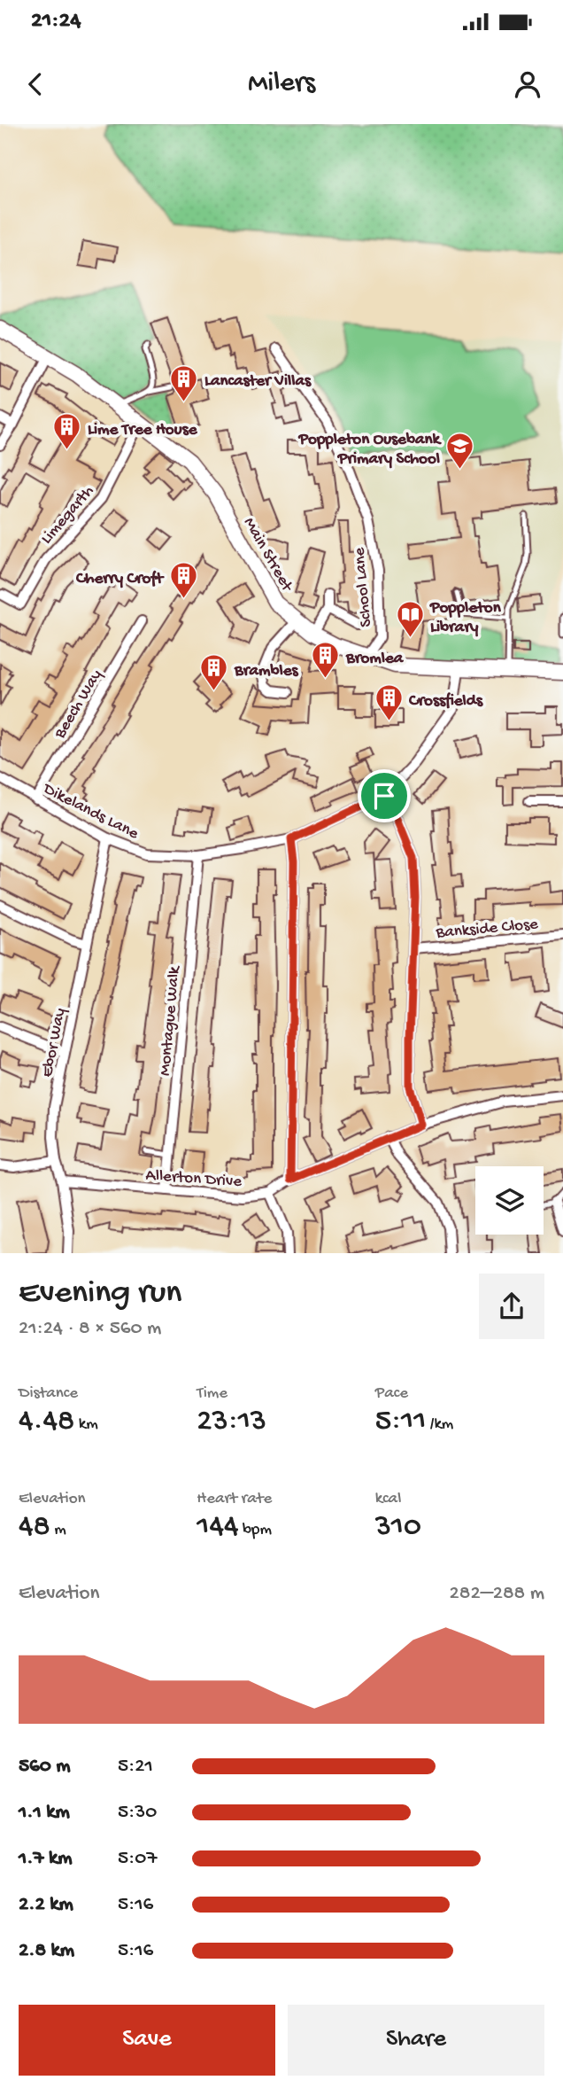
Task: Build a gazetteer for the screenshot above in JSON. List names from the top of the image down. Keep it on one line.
{"streets":{"street":["Limegarth","Main Street","School Lane","Beech Way","Dikelands Lane","Bankside Close","Montague Walk","Ebor Way","Allerton Drive"]},"crossings":[["Limegarth","Main Street"],["Main Street","School Lane"],["Main Street","Dikelands Lane"],["Beech Way","Dikelands Lane"],["Dikelands Lane","Montague Walk"],["Dikelands Lane","Ebor Way"],["Montague Walk","Allerton Drive"],["Ebor Way","Allerton Drive"]],"places":{"building":["Lancaster Villas","Lime Tree House","Cherry Croft","Bromlea","Brambles","Crossfields"],"school or university":["Poppleton Ousebank Primary School"],"library":["Poppleton Library"]},"page":{"status":"21:24","header":"Milers","heading":["Evening run","21:24 · 8 × 560 m"],"stats":[["Distance","4.48 km"],["Time","23:13"],["Pace","5:11 /km"],["Elevation","48 m"],["Heart rate","144 bpm"],["kcal","310"]],"chart":["Elevation","282–288 m"],"list":[{"name":"560 m","note":"5:21"},{"name":"1.1 km","note":"5:30"},{"name":"1.7 km","note":"5:07"},{"name":"2.2 km","note":"5:16"},{"name":"2.8 km","note":"5:16"}],"buttons":["Save","Share"]}}
